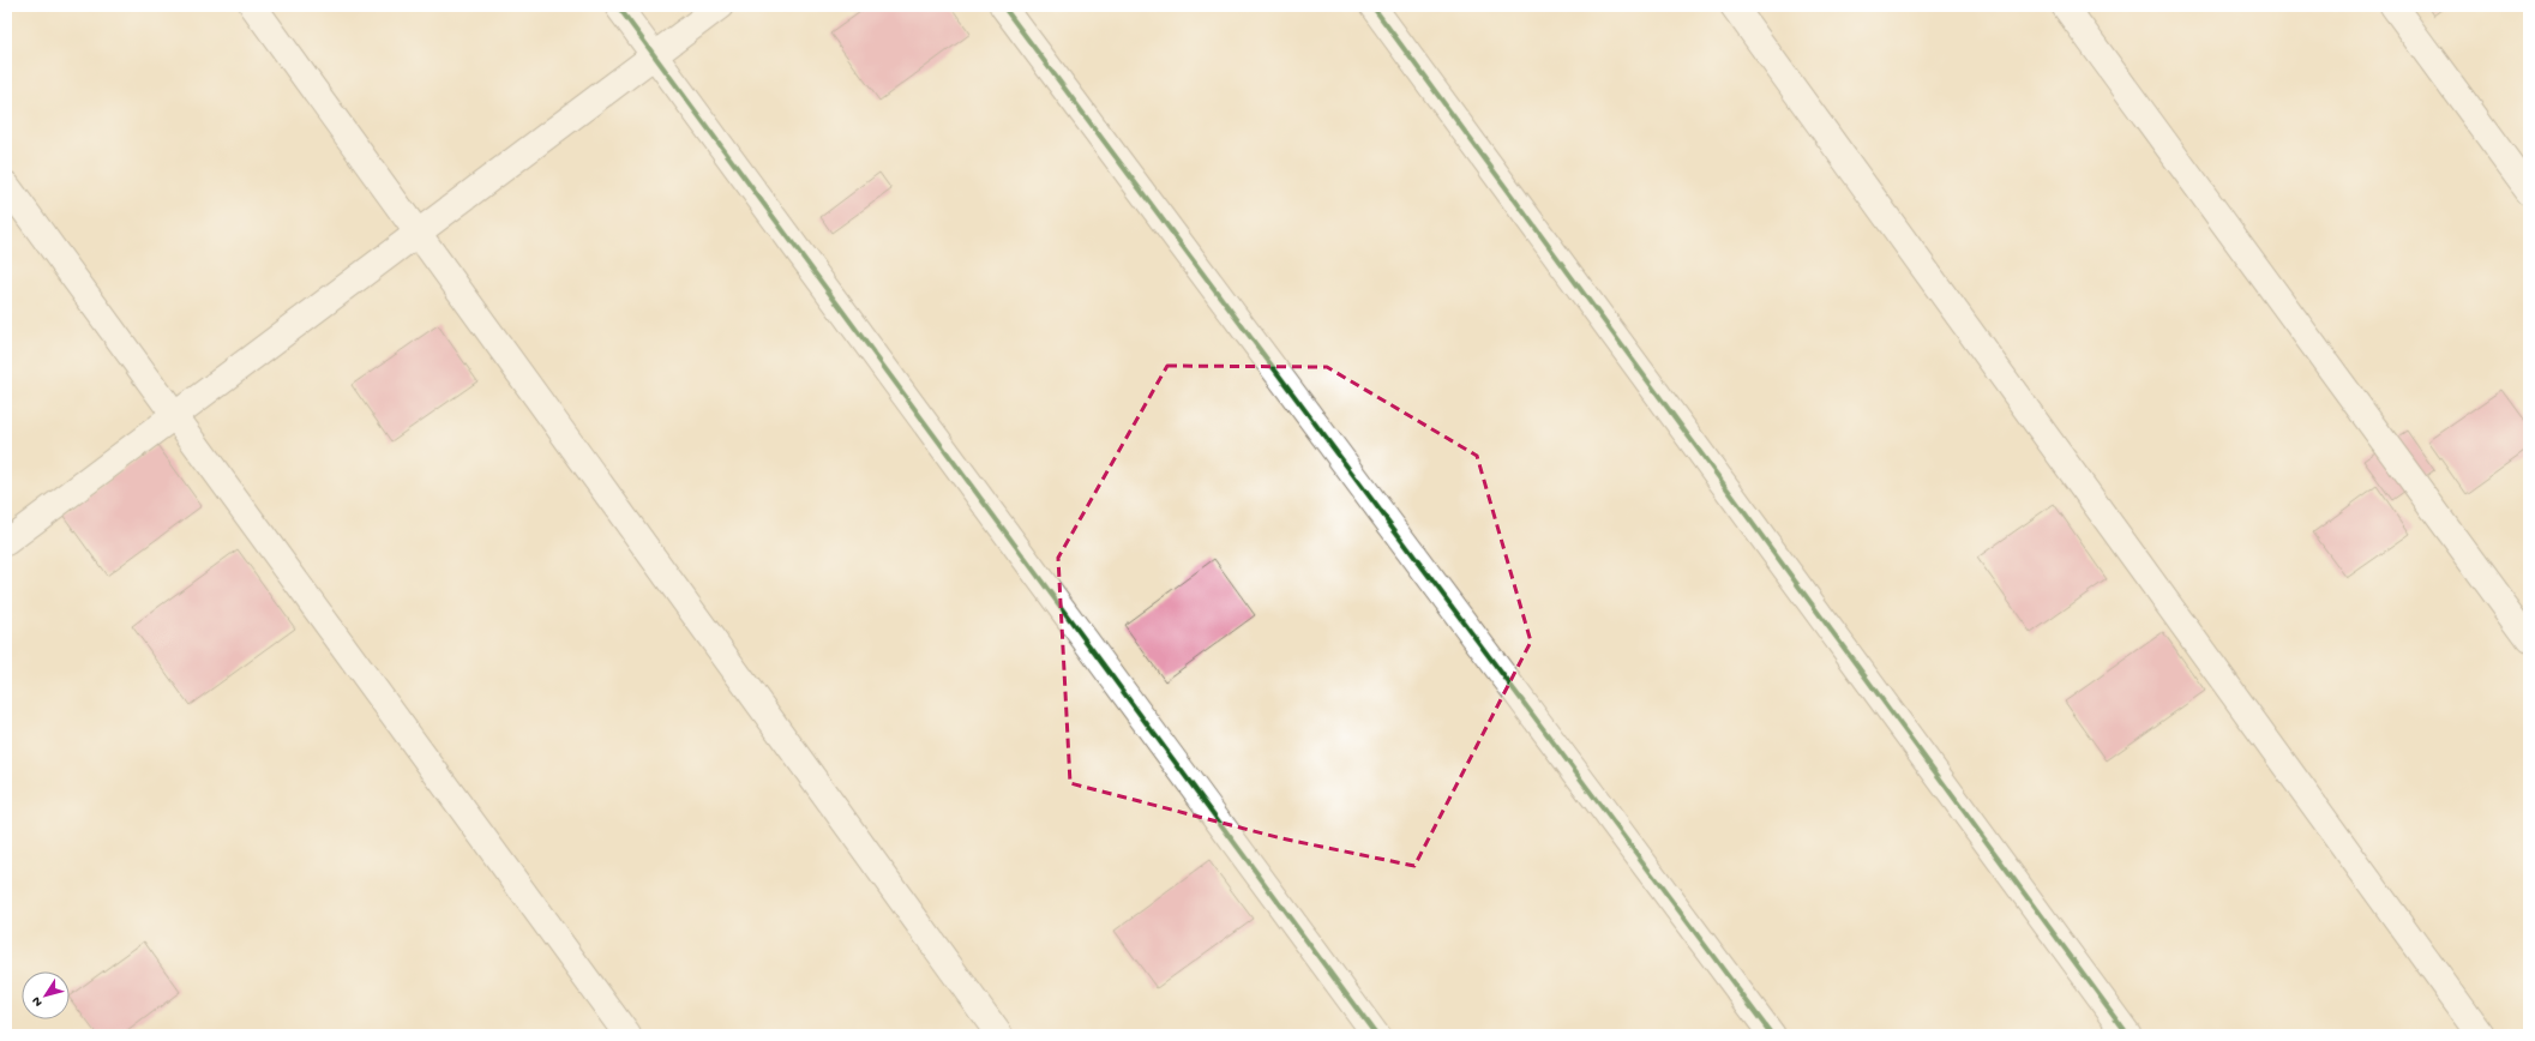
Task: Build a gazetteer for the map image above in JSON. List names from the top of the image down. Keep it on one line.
{"north":"bottom left"}
